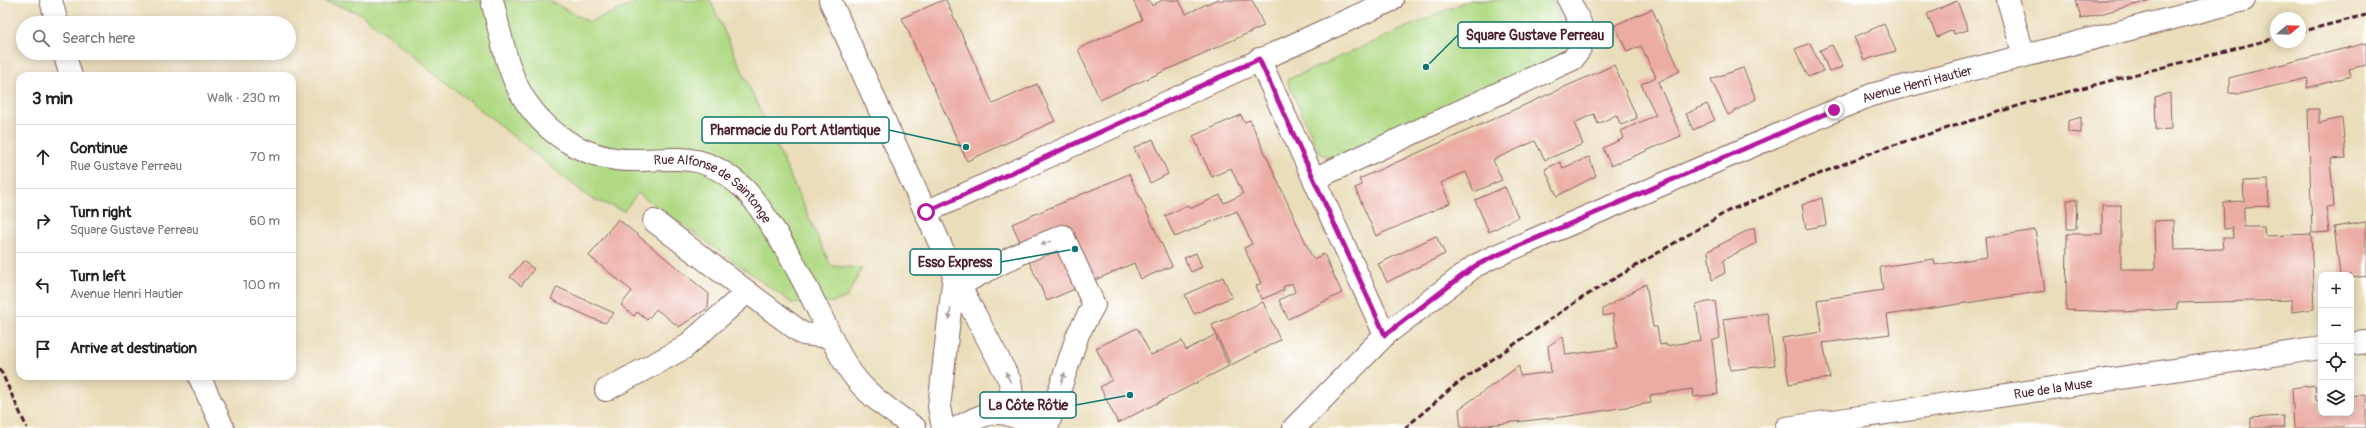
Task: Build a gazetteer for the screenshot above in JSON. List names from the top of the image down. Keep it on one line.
{"streets":{"street":["Avenue Henri Hautier","Rue Alfonse de Saintonge","Rue de la Muse"]},"places":["Square Gustave Perreau","Pharmacie du Port Atlantique","Esso Express","La Côte Rôtie"],"north":"right","page":{"search":"Search here","heading":["3 min","Walk · 230 m"],"list":[["Continue","Rue Gustave Perreau","70 m"],["Turn right","Square Gustave Perreau","60 m"],["Turn left","Avenue Henri Hautier","100 m"],"Arrive at destination"],"map_buttons":["+","−"]}}
